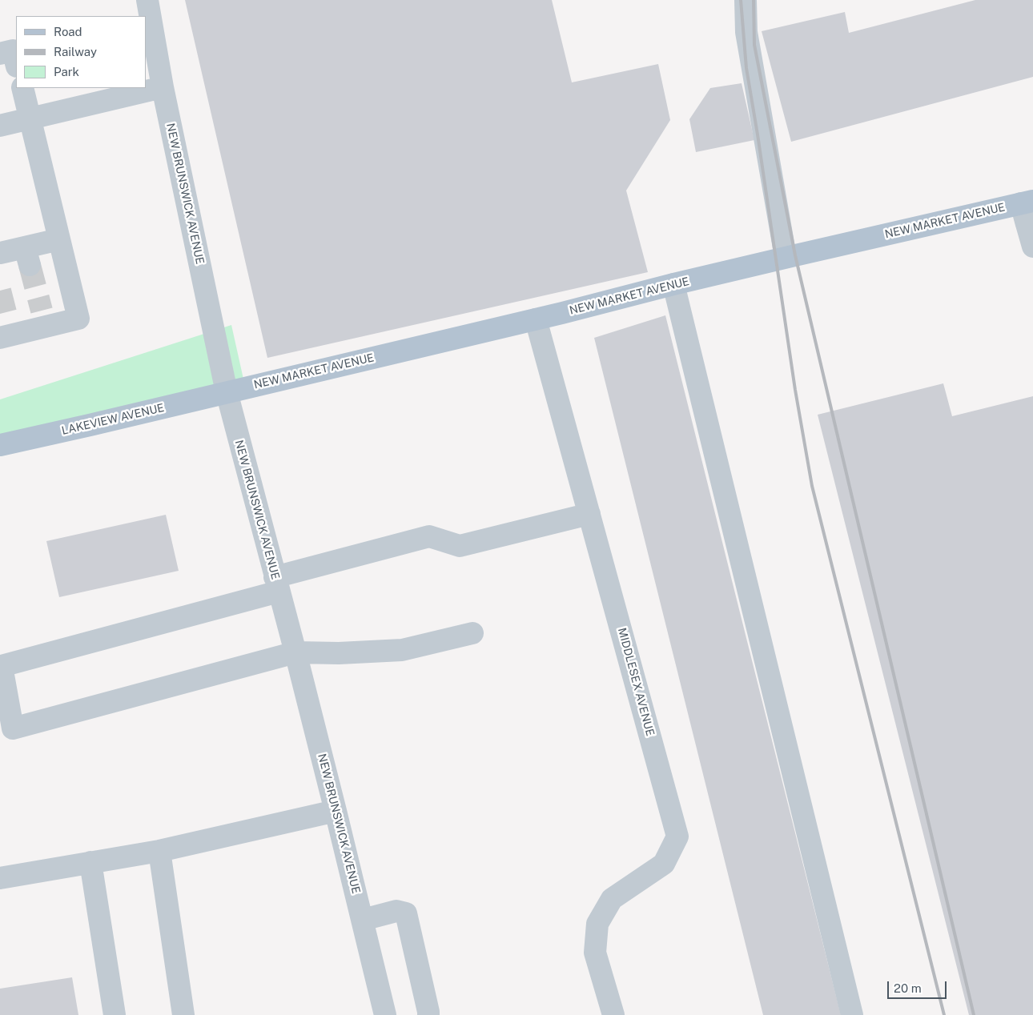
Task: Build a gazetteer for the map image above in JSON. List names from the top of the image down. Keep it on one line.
{"streets":{"main road":["NEW MARKET AVENUE","LAKEVIEW AVENUE"],"street":["NEW BRUNSWICK AVENUE","MIDDLESEX AVENUE"]},"crossings":[["NEW BRUNSWICK AVENUE","NEW MARKET AVENUE"],["NEW BRUNSWICK AVENUE","LAKEVIEW AVENUE"],["NEW MARKET AVENUE","LAKEVIEW AVENUE"],["NEW MARKET AVENUE","MIDDLESEX AVENUE"]],"legend":["Road","Railway","Park"],"scale_bar":"20 m"}
